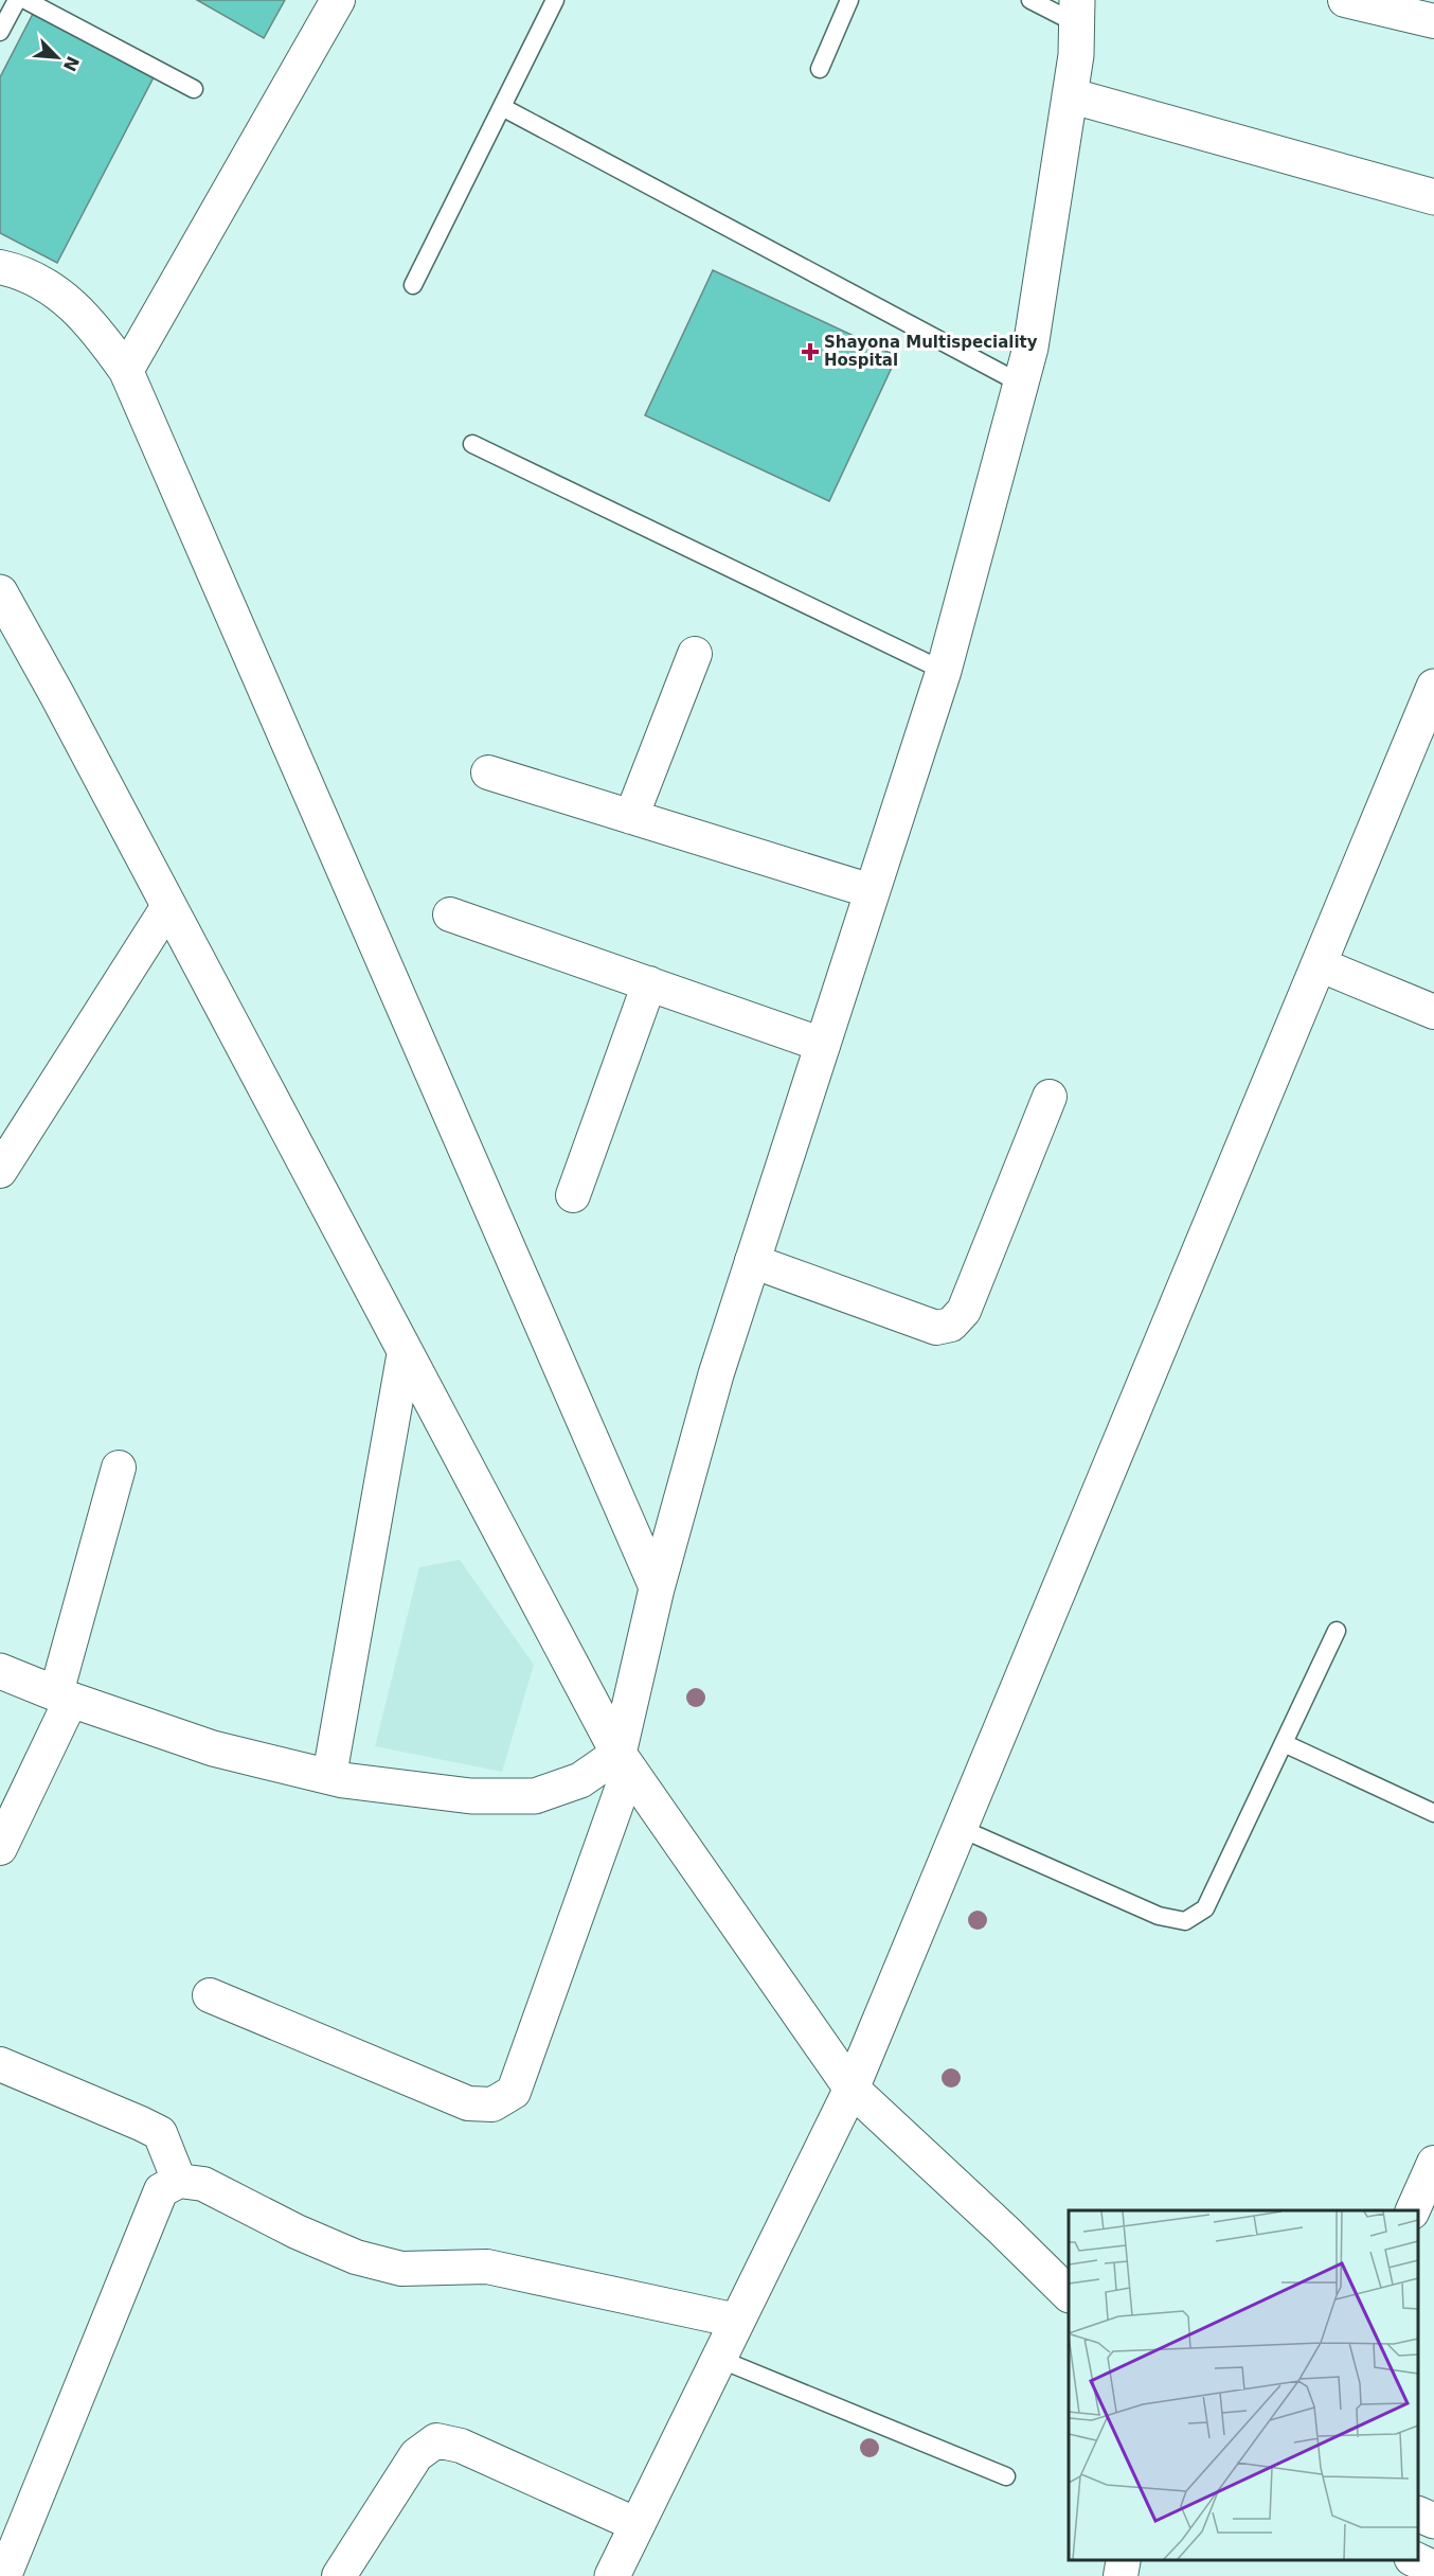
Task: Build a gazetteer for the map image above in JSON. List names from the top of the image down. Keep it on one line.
{"places":{"health":["Shayona Multispeciality Hospital"]},"north":"bottom right"}
